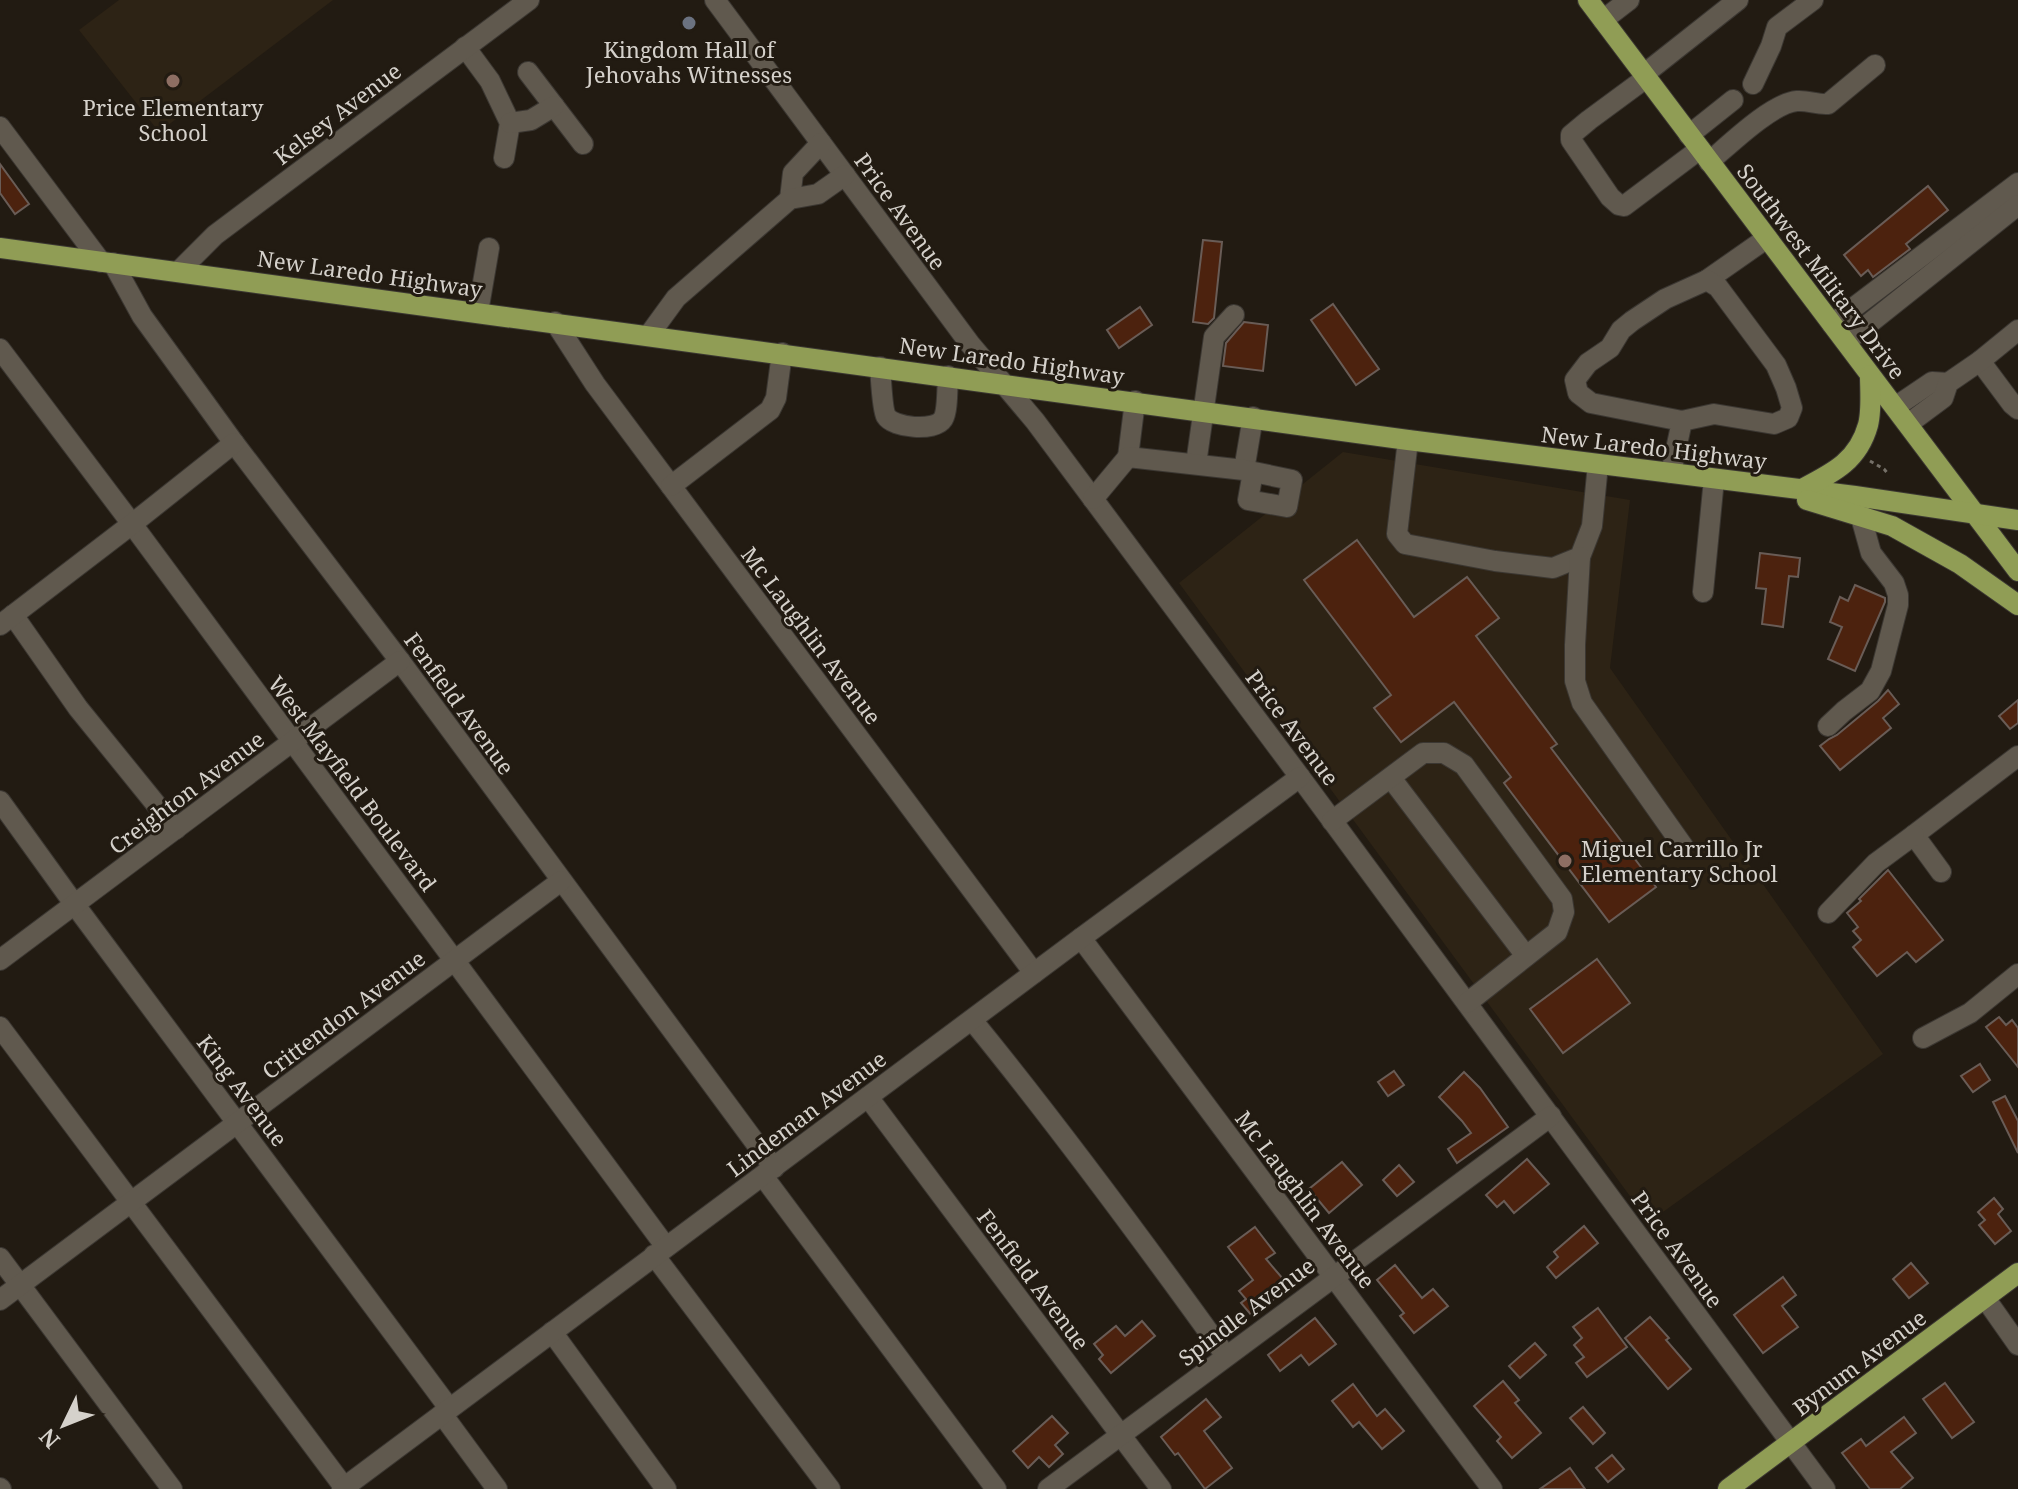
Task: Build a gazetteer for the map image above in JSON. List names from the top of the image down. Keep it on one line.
{"streets":{"main road":["Southwest Military Drive","New Laredo Highway","Bynum Avenue"],"street":["Kelsey Avenue","Price Avenue","Mc Laughlin Avenue","Fenfield Avenue","West Mayfield Boulevard","Creighton Avenue","Crittendon Avenue","King Avenue","Lindeman Avenue","Spindle Avenue"]},"crossings":[["Kelsey Avenue","New Laredo Highway"],["Price Avenue","New Laredo Highway"],["Price Avenue","Lindeman Avenue"],["Price Avenue","Spindle Avenue"],["Price Avenue","Bynum Avenue"],["Southwest Military Drive","New Laredo Highway"],["New Laredo Highway","Mc Laughlin Avenue"],["New Laredo Highway","Fenfield Avenue"],["Mc Laughlin Avenue","Lindeman Avenue"],["Mc Laughlin Avenue","Spindle Avenue"],["Fenfield Avenue","Creighton Avenue"],["Fenfield Avenue","Crittendon Avenue"],["Fenfield Avenue","Lindeman Avenue"],["Fenfield Avenue","Spindle Avenue"],["West Mayfield Boulevard","Creighton Avenue"],["West Mayfield Boulevard","Crittendon Avenue"],["West Mayfield Boulevard","Lindeman Avenue"],["Creighton Avenue","King Avenue"],["Crittendon Avenue","King Avenue"],["King Avenue","Lindeman Avenue"]],"places":["Kingdom Hall of Jehovahs Witnesses","Price Elementary School","Miguel Carrillo Jr Elementary School"],"north":"bottom left"}
